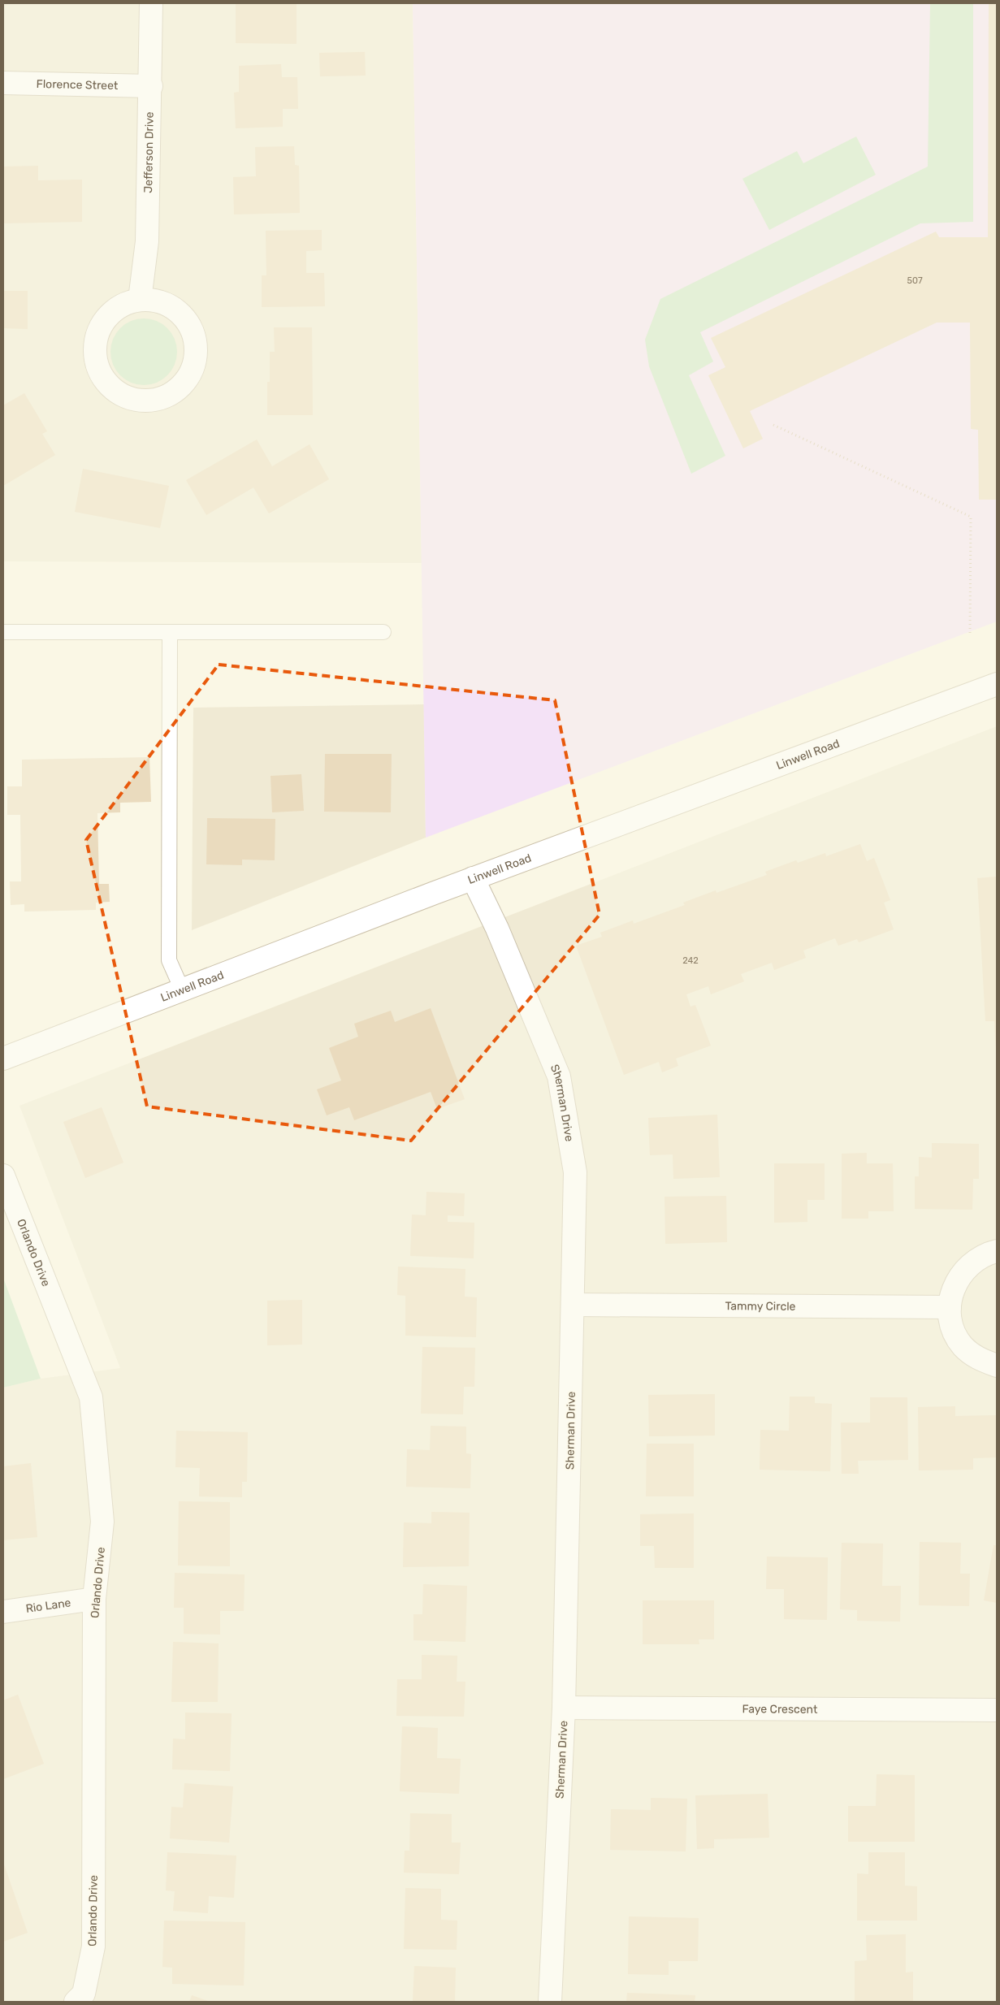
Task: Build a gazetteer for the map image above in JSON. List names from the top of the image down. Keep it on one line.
{"streets":{"street":["Florence Street","Jefferson Drive","Linwell Road","Sherman Drive","Orlando Drive","Tammy Circle","Rio Lane","Faye Crescent"]},"crossings":[["Florence Street","Jefferson Drive"],["Linwell Road","Sherman Drive"],["Sherman Drive","Tammy Circle"],["Sherman Drive","Faye Crescent"],["Orlando Drive","Rio Lane"]],"house_numbers":["507","242"]}
